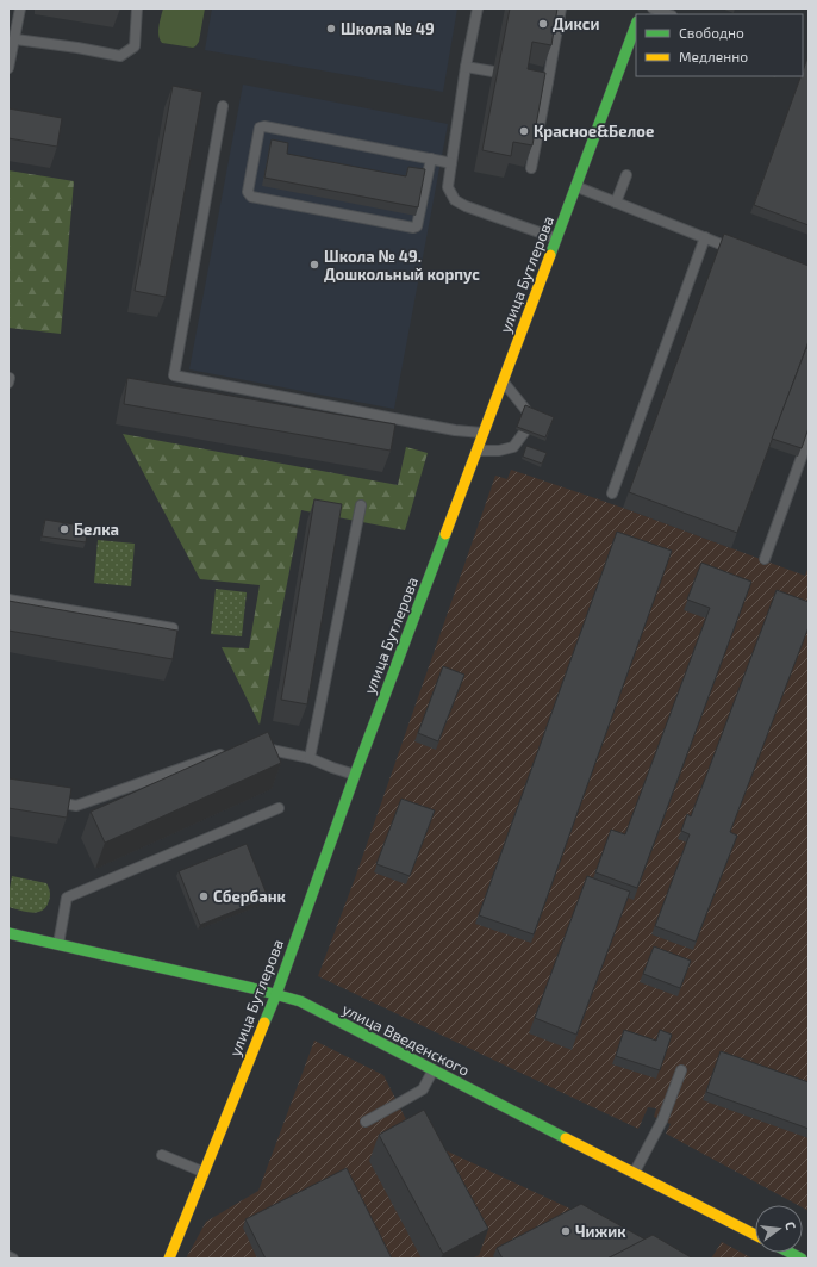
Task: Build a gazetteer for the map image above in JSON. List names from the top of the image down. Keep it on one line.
{"streets":{"street":["улица Бутлерова","улица Введенского"]},"crossings":[["улица Бутлерова","улица Введенского"]],"places":["Дикси","Школа № 49","Красное&Белое","Школа № 49. Дошкольный корпус","Белка","Сбербанк","Чижик"],"legend":["Свободно","Медленно"],"north":"right"}
